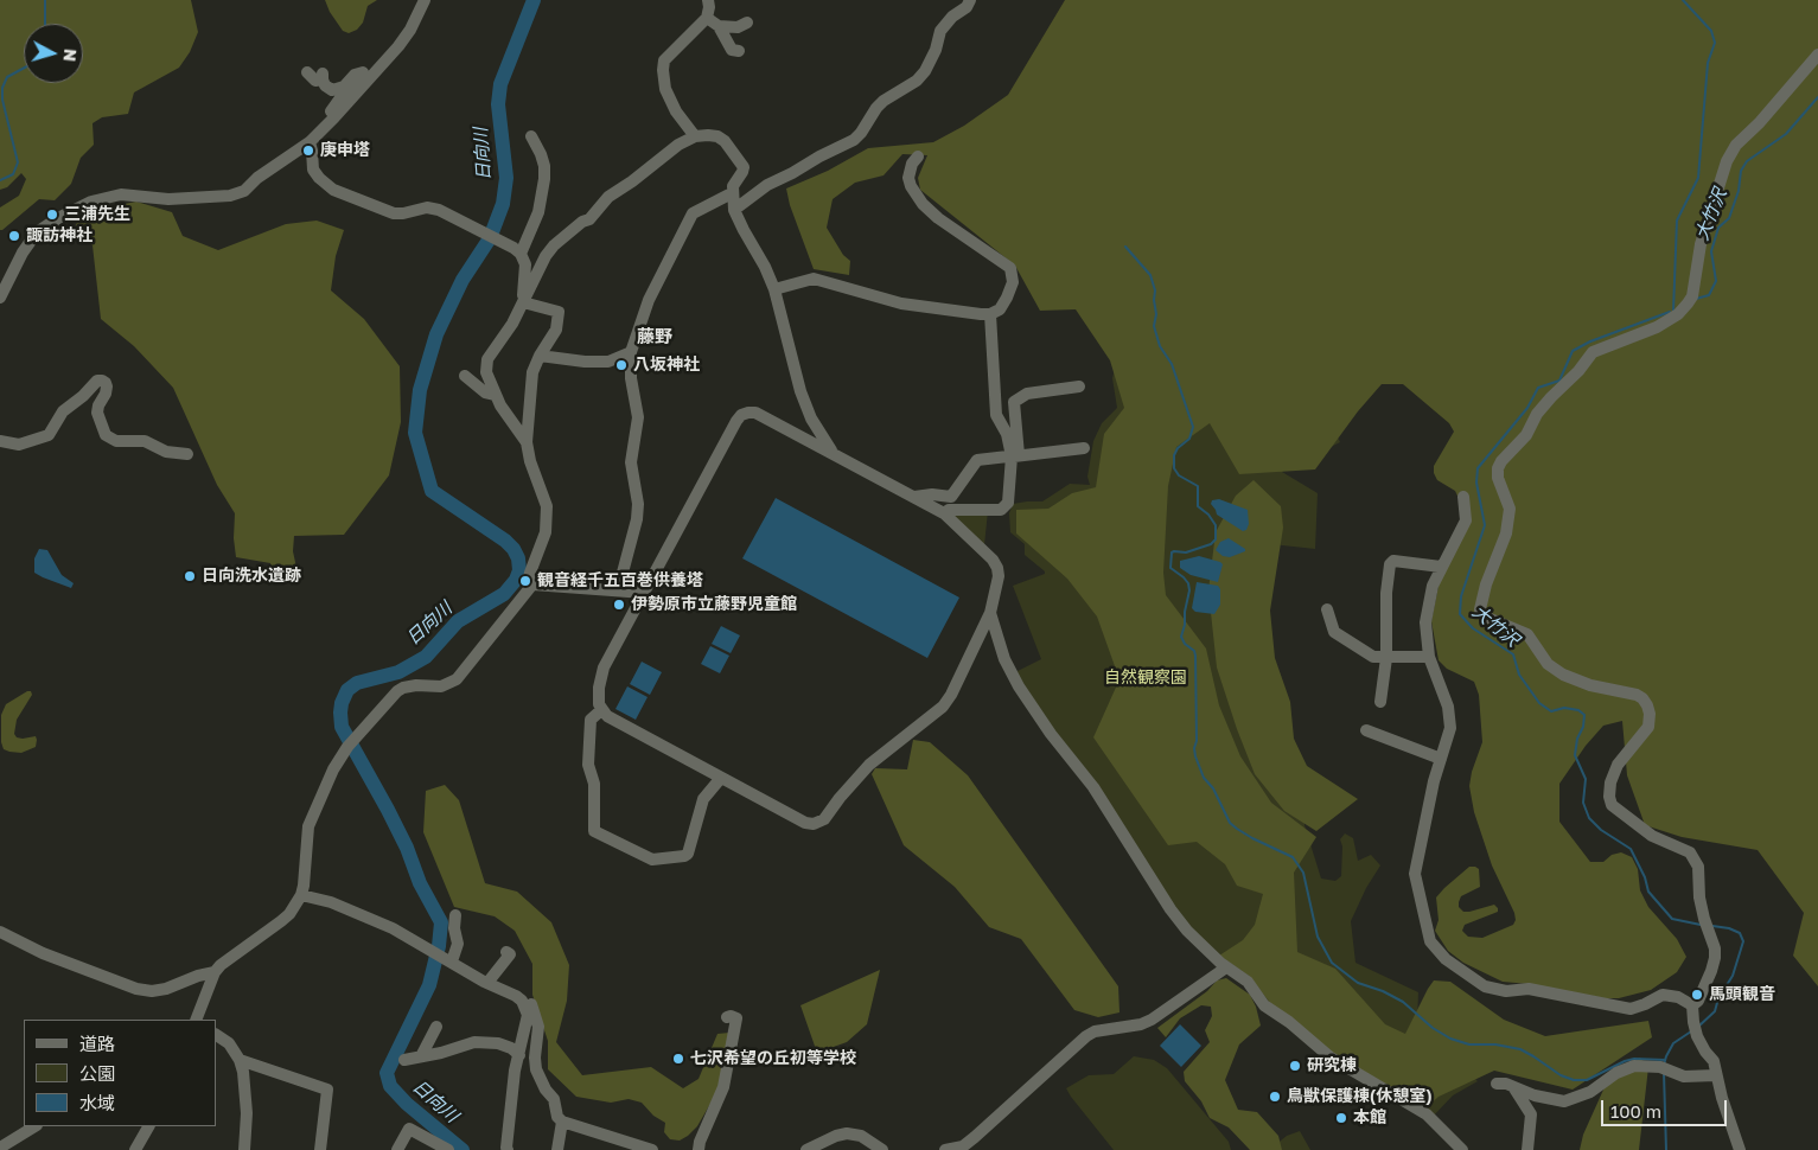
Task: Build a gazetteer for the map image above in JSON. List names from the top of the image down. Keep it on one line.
{"districts":["藤野"],"water":["日向川","大竹沢"],"parks":["自然観察園"],"places":["庚申塔","三浦先生","諏訪神社","八坂神社","日向洗水遺跡","観音経千五百巻供養塔","伊勢原市立藤野児童館","馬頭観音","七沢希望の丘初等学校","研究棟","鳥獣保護棟(休憩室)","本館"],"legend":["道路","公園","水域"],"scale_bar":"100 m","north":"right"}
